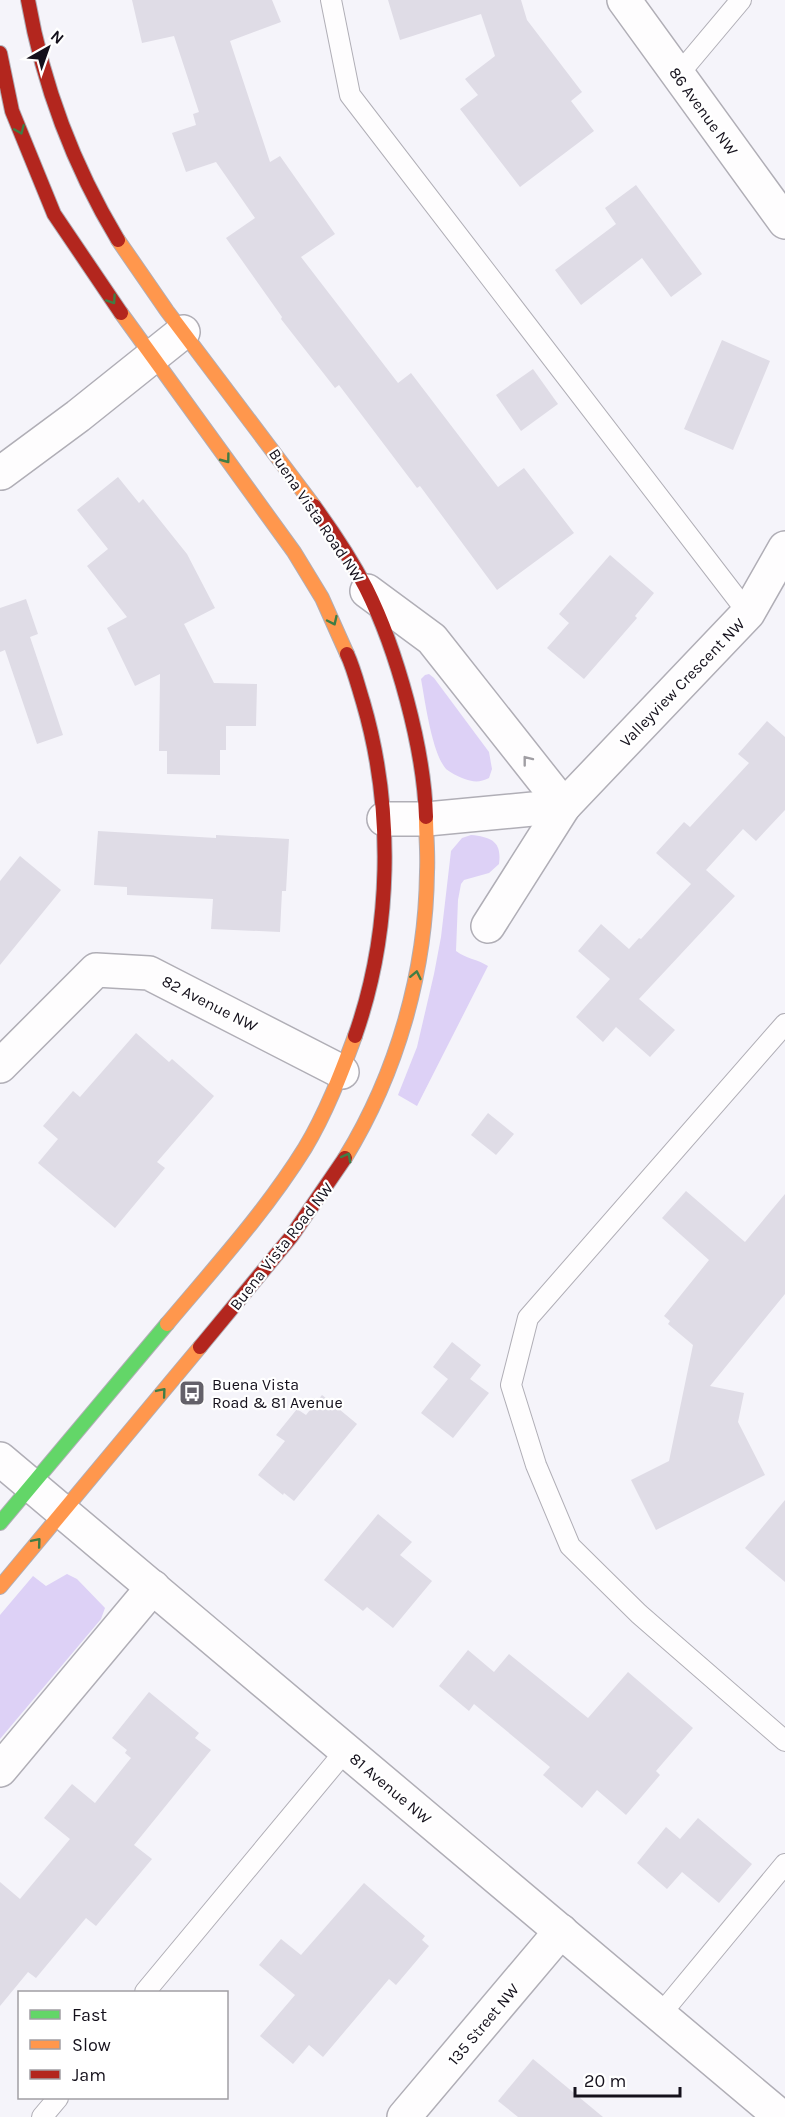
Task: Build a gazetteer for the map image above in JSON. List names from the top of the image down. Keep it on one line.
{"streets":{"street":["86 Avenue NW","Buena Vista Road NW","Valleyview Crescent NW","82 Avenue NW","81 Avenue NW","135 Street NW"]},"crossings":[["Buena Vista Road NW","81 Avenue NW"],["81 Avenue NW","135 Street NW"]],"places":{"bus stop":["Buena Vista Road & 81 Avenue"]},"legend":["Fast","Slow","Jam"],"scale_bar":"20 m","north":"top right"}
